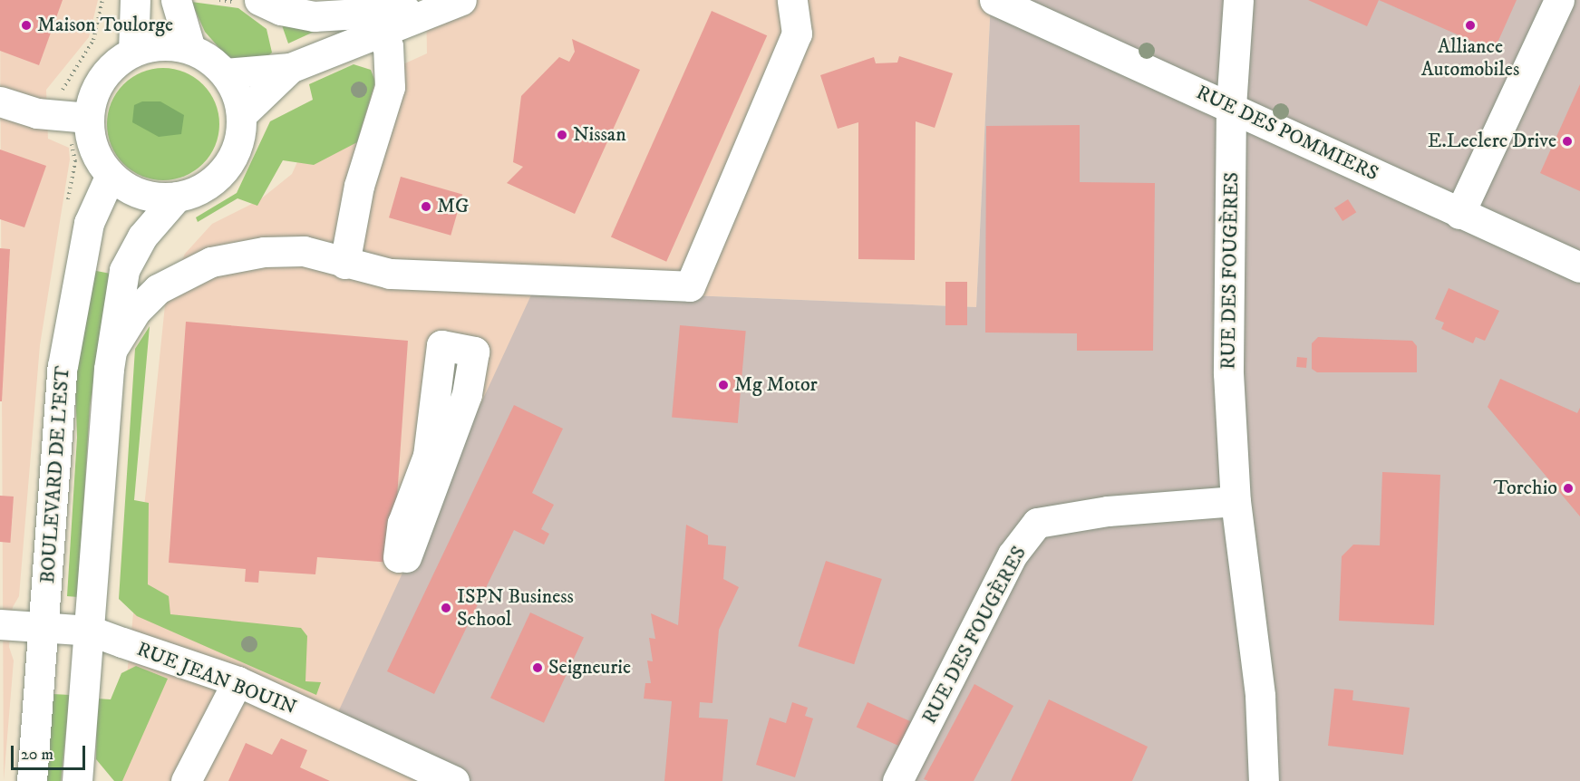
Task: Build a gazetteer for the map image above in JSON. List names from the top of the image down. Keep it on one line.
{"streets":{"street":["RUE DES POMMIERS","RUE DES FOUGÈRES","BOULEVARD DE L'EST","RUE JEAN BOUIN"]},"crossings":[["RUE DES POMMIERS","RUE DES FOUGÈRES"],["BOULEVARD DE L'EST","RUE JEAN BOUIN"]],"places":["Maison Toulorge","Alliance Automobiles","Nissan","E.Leclerc Drive","MG","Mg Motor","Torchio","ISPN Business School","Seigneurie"],"scale_bar":"20 m"}
